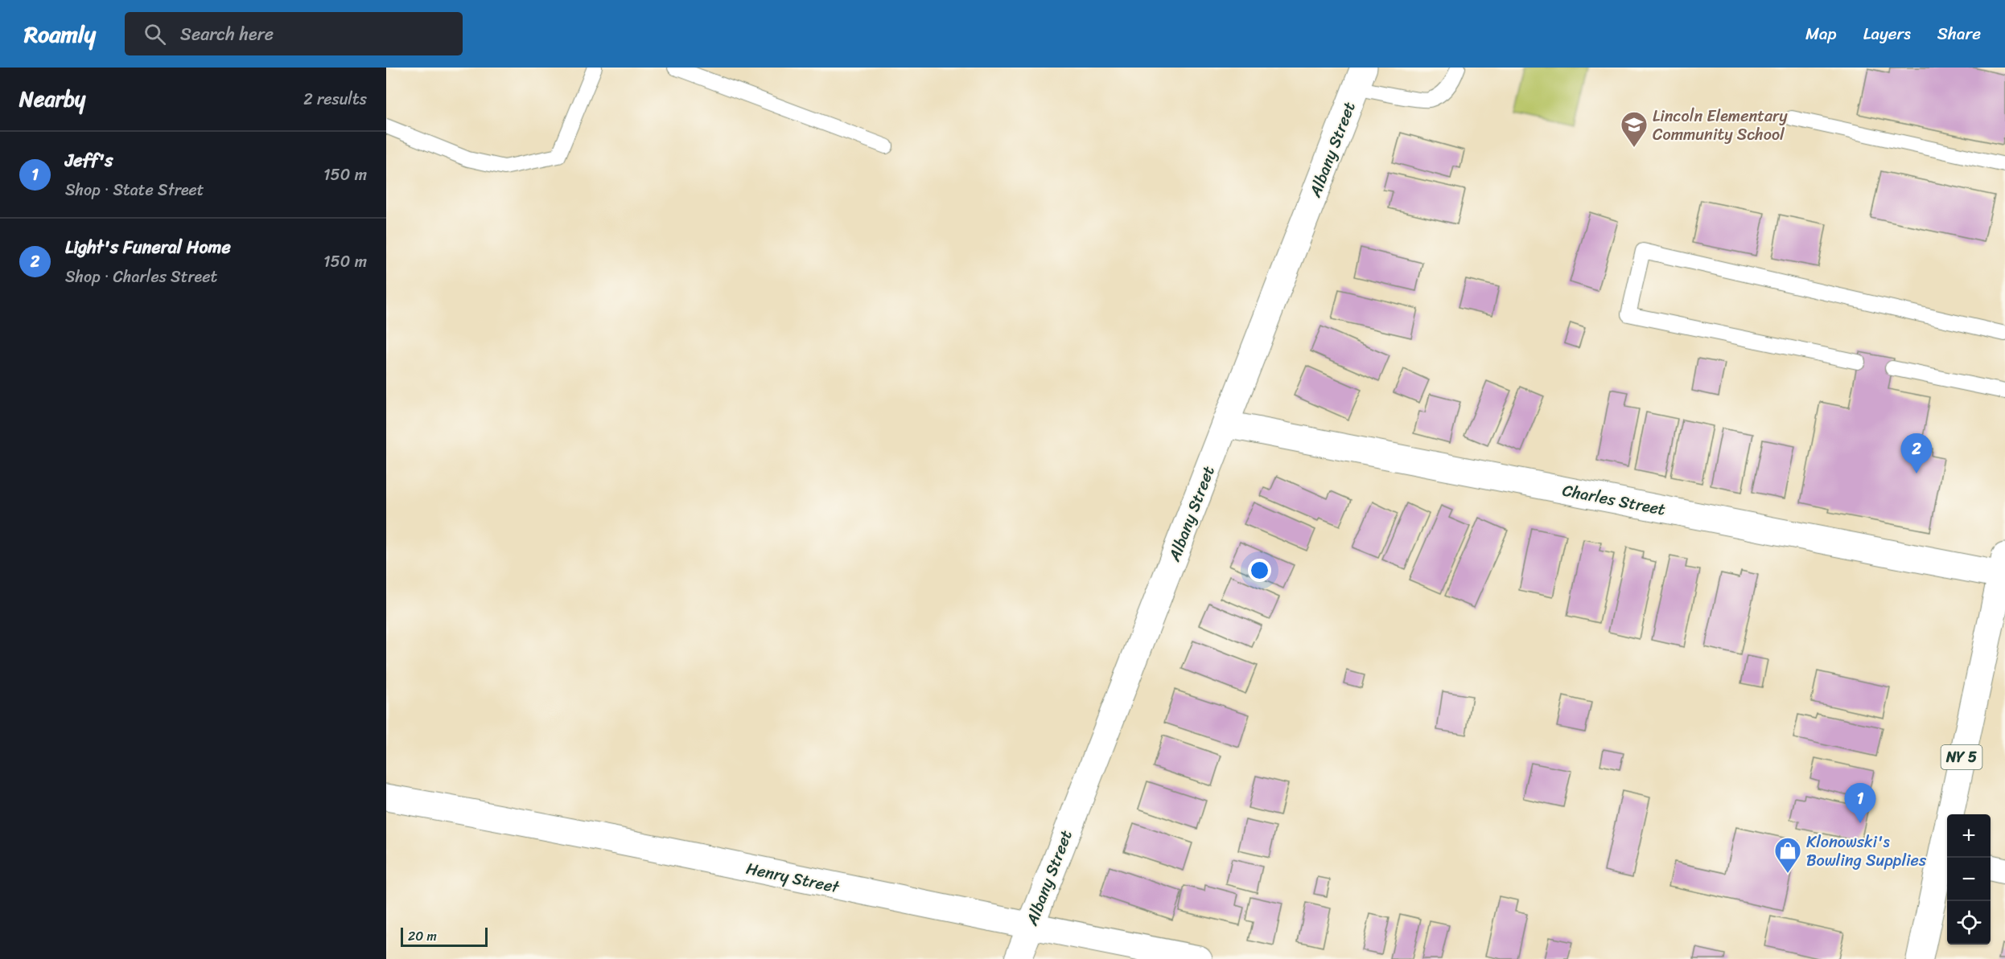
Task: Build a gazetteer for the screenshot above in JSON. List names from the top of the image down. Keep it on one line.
{"streets":{"street":["Albany Street","Charles Street","NY 5","Henry Street"]},"crossings":[["Albany Street","Charles Street"],["Albany Street","Henry Street"],["Charles Street","NY 5"]],"places":{"school or university":["Lincoln Elementary Community School"],"shop":["Klonowski's Bowling Supplies"]},"scale_bar":"20 m","page":{"header":"Roamly","search":"Search here","nav":["Map","Layers","Share"],"heading":["Nearby","2 results"],"list":[{"mark":"1","name":"Jeff's","note":"Shop · State Street","value":"150 m"},{"mark":"2","name":"Light's Funeral Home","note":"Shop · Charles Street","value":"150 m"}],"pins":["2","1"],"map_buttons":["+","−"],"scale":"20 m"}}
